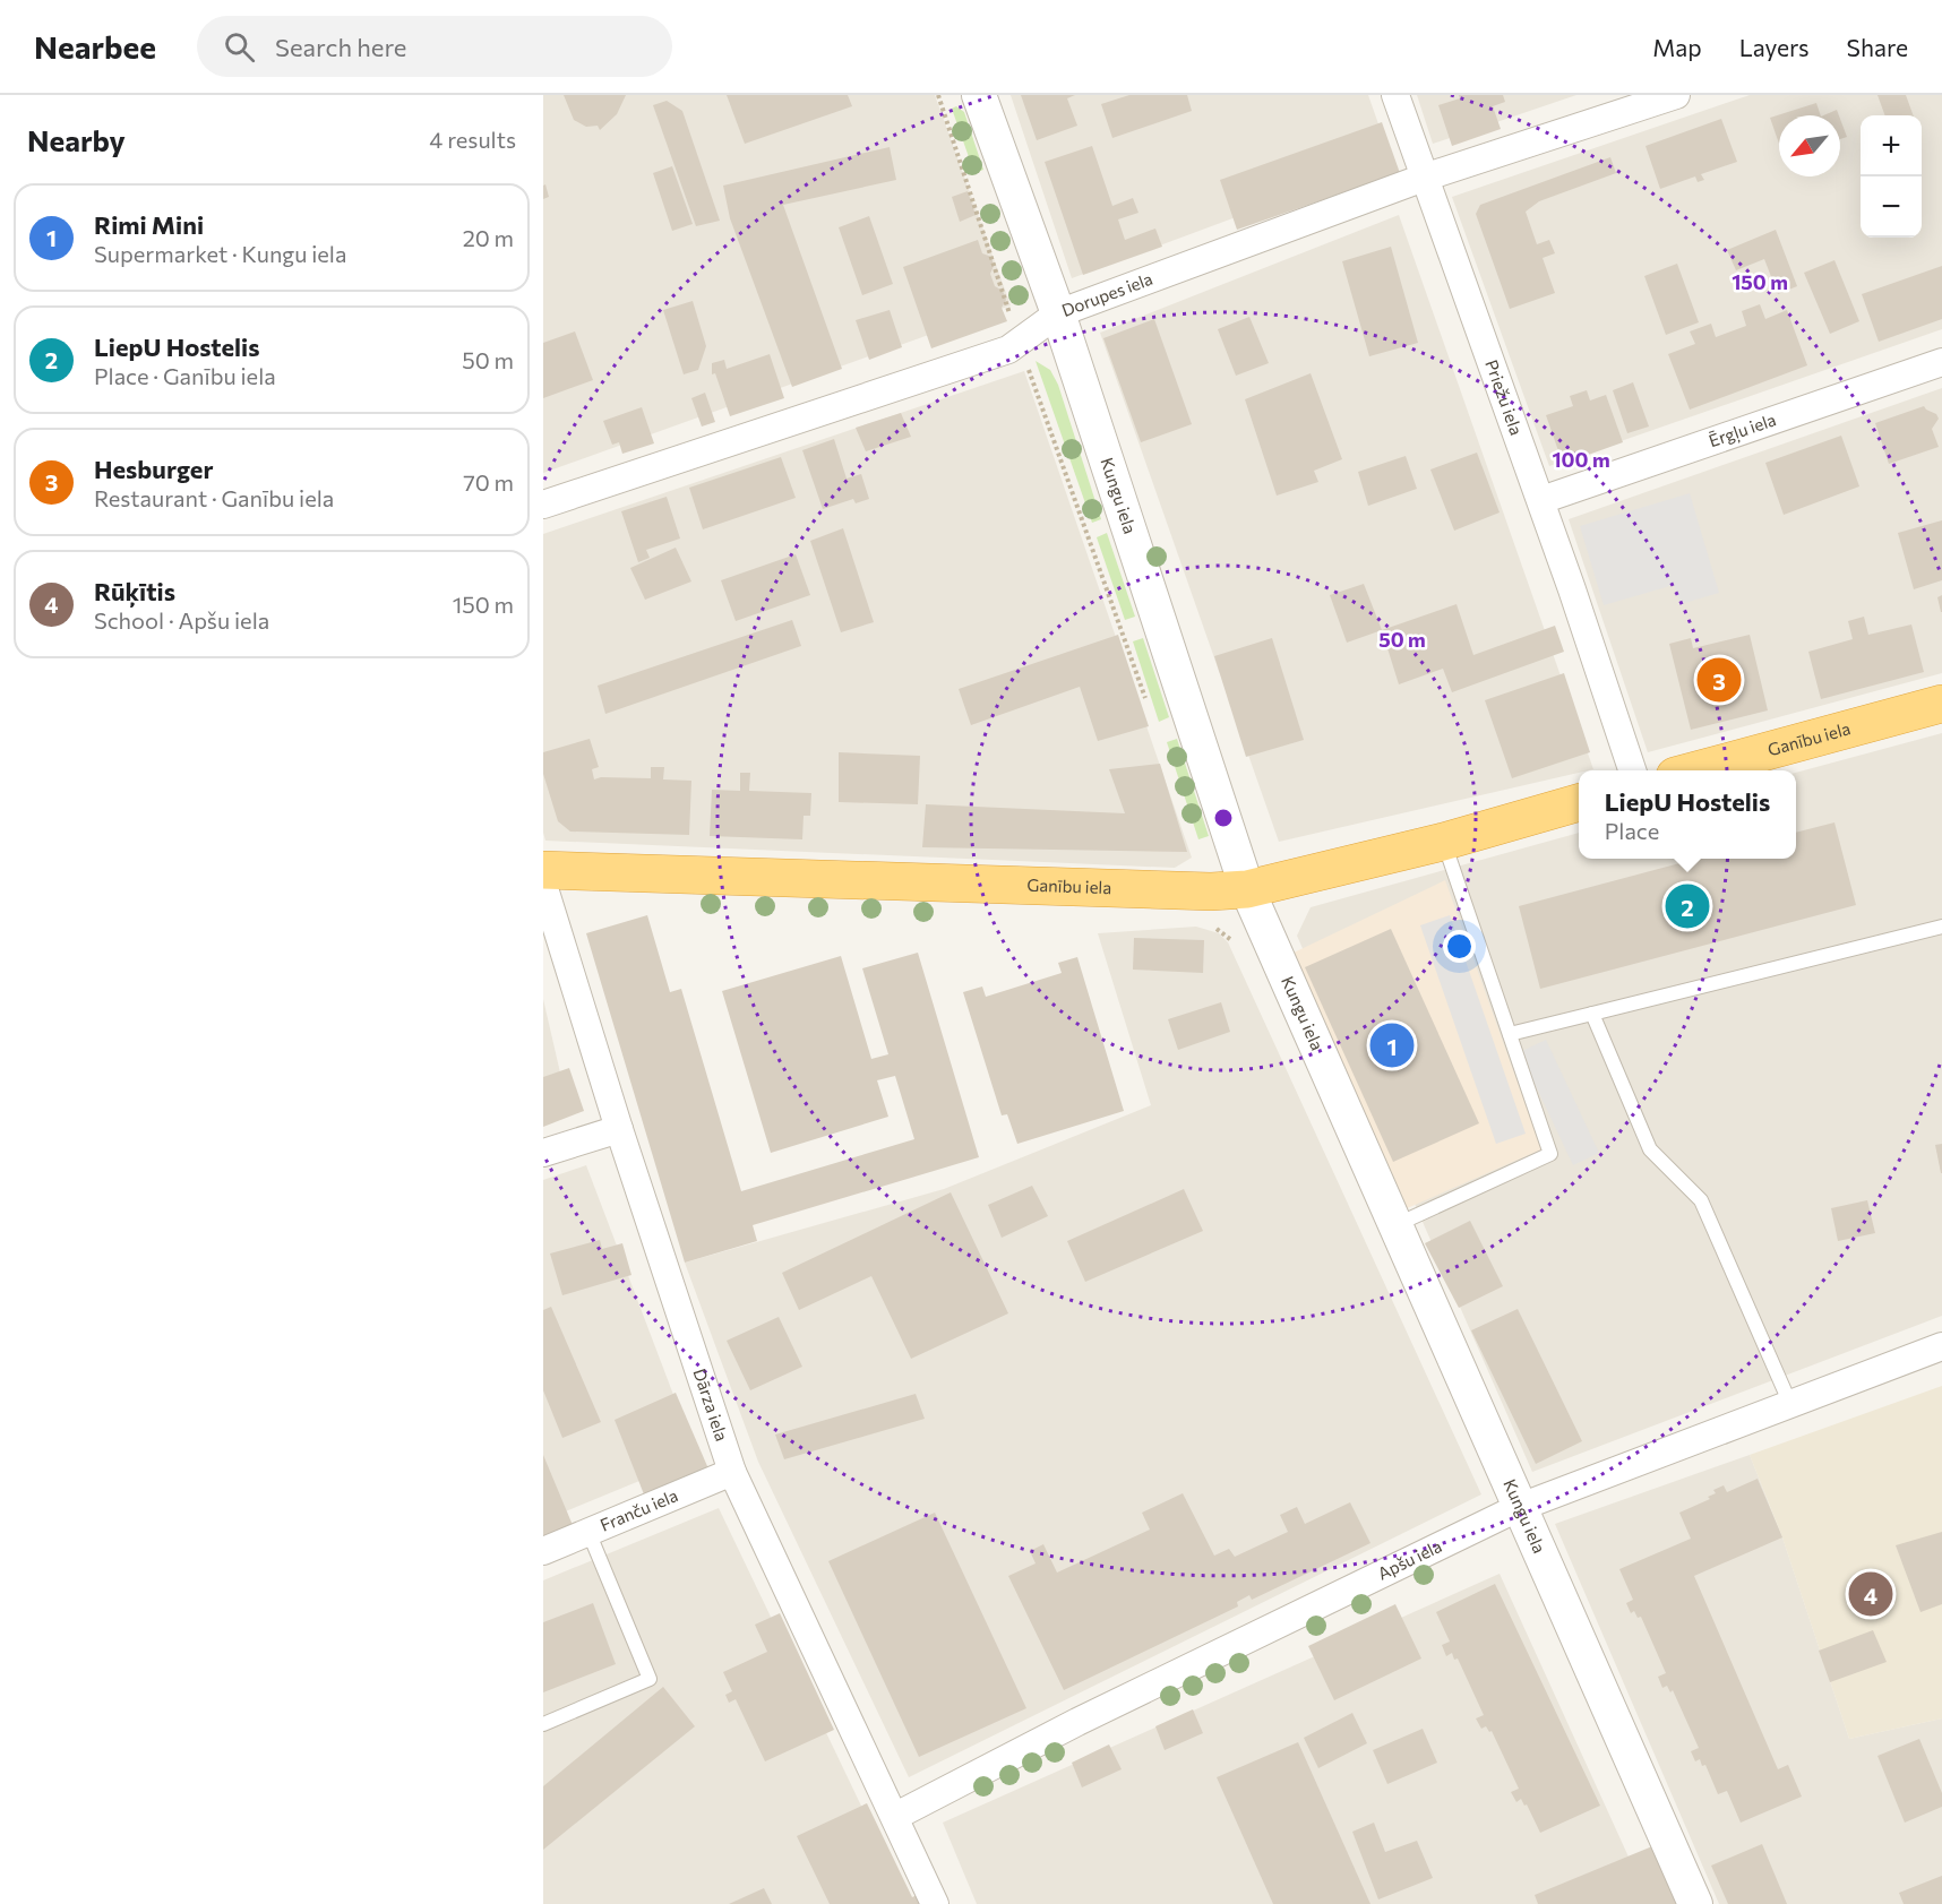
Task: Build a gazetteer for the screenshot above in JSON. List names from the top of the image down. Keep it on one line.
{"streets":{"highway":["Ganību iela"],"street":["Dorupes iela","Priežu iela","Ērgļu iela","Kungu iela","Dārza iela","Franču iela","Apšu iela"]},"crossings":[["Dorupes iela","Priežu iela"],["Dorupes iela","Kungu iela"],["Priežu iela","Ērgļu iela"],["Kungu iela","Ganību iela"],["Kungu iela","Apšu iela"],["Dārza iela","Franču iela"],["Dārza iela","Apšu iela"]],"north":"bottom left","page":{"header":"Nearbee","search":"Search here","nav":["Map","Layers","Share"],"heading":["Nearby","4 results"],"map_buttons":["+","−"],"list":[{"mark":"1","name":"Rimi Mini","note":"Supermarket · Kungu iela","value":"20 m"},{"mark":"2","name":"LiepU Hostelis","note":"Place · Ganību iela","value":"50 m"},{"mark":"3","name":"Hesburger","note":"Restaurant · Ganību iela","value":"70 m"},{"mark":"4","name":"Rūķītis","note":"School · Apšu iela","value":"150 m"}],"pins":["3","2","1","4"],"popup":["LiepU Hostelis","Place"]},"rings":["150 m","100 m","50 m"]}
